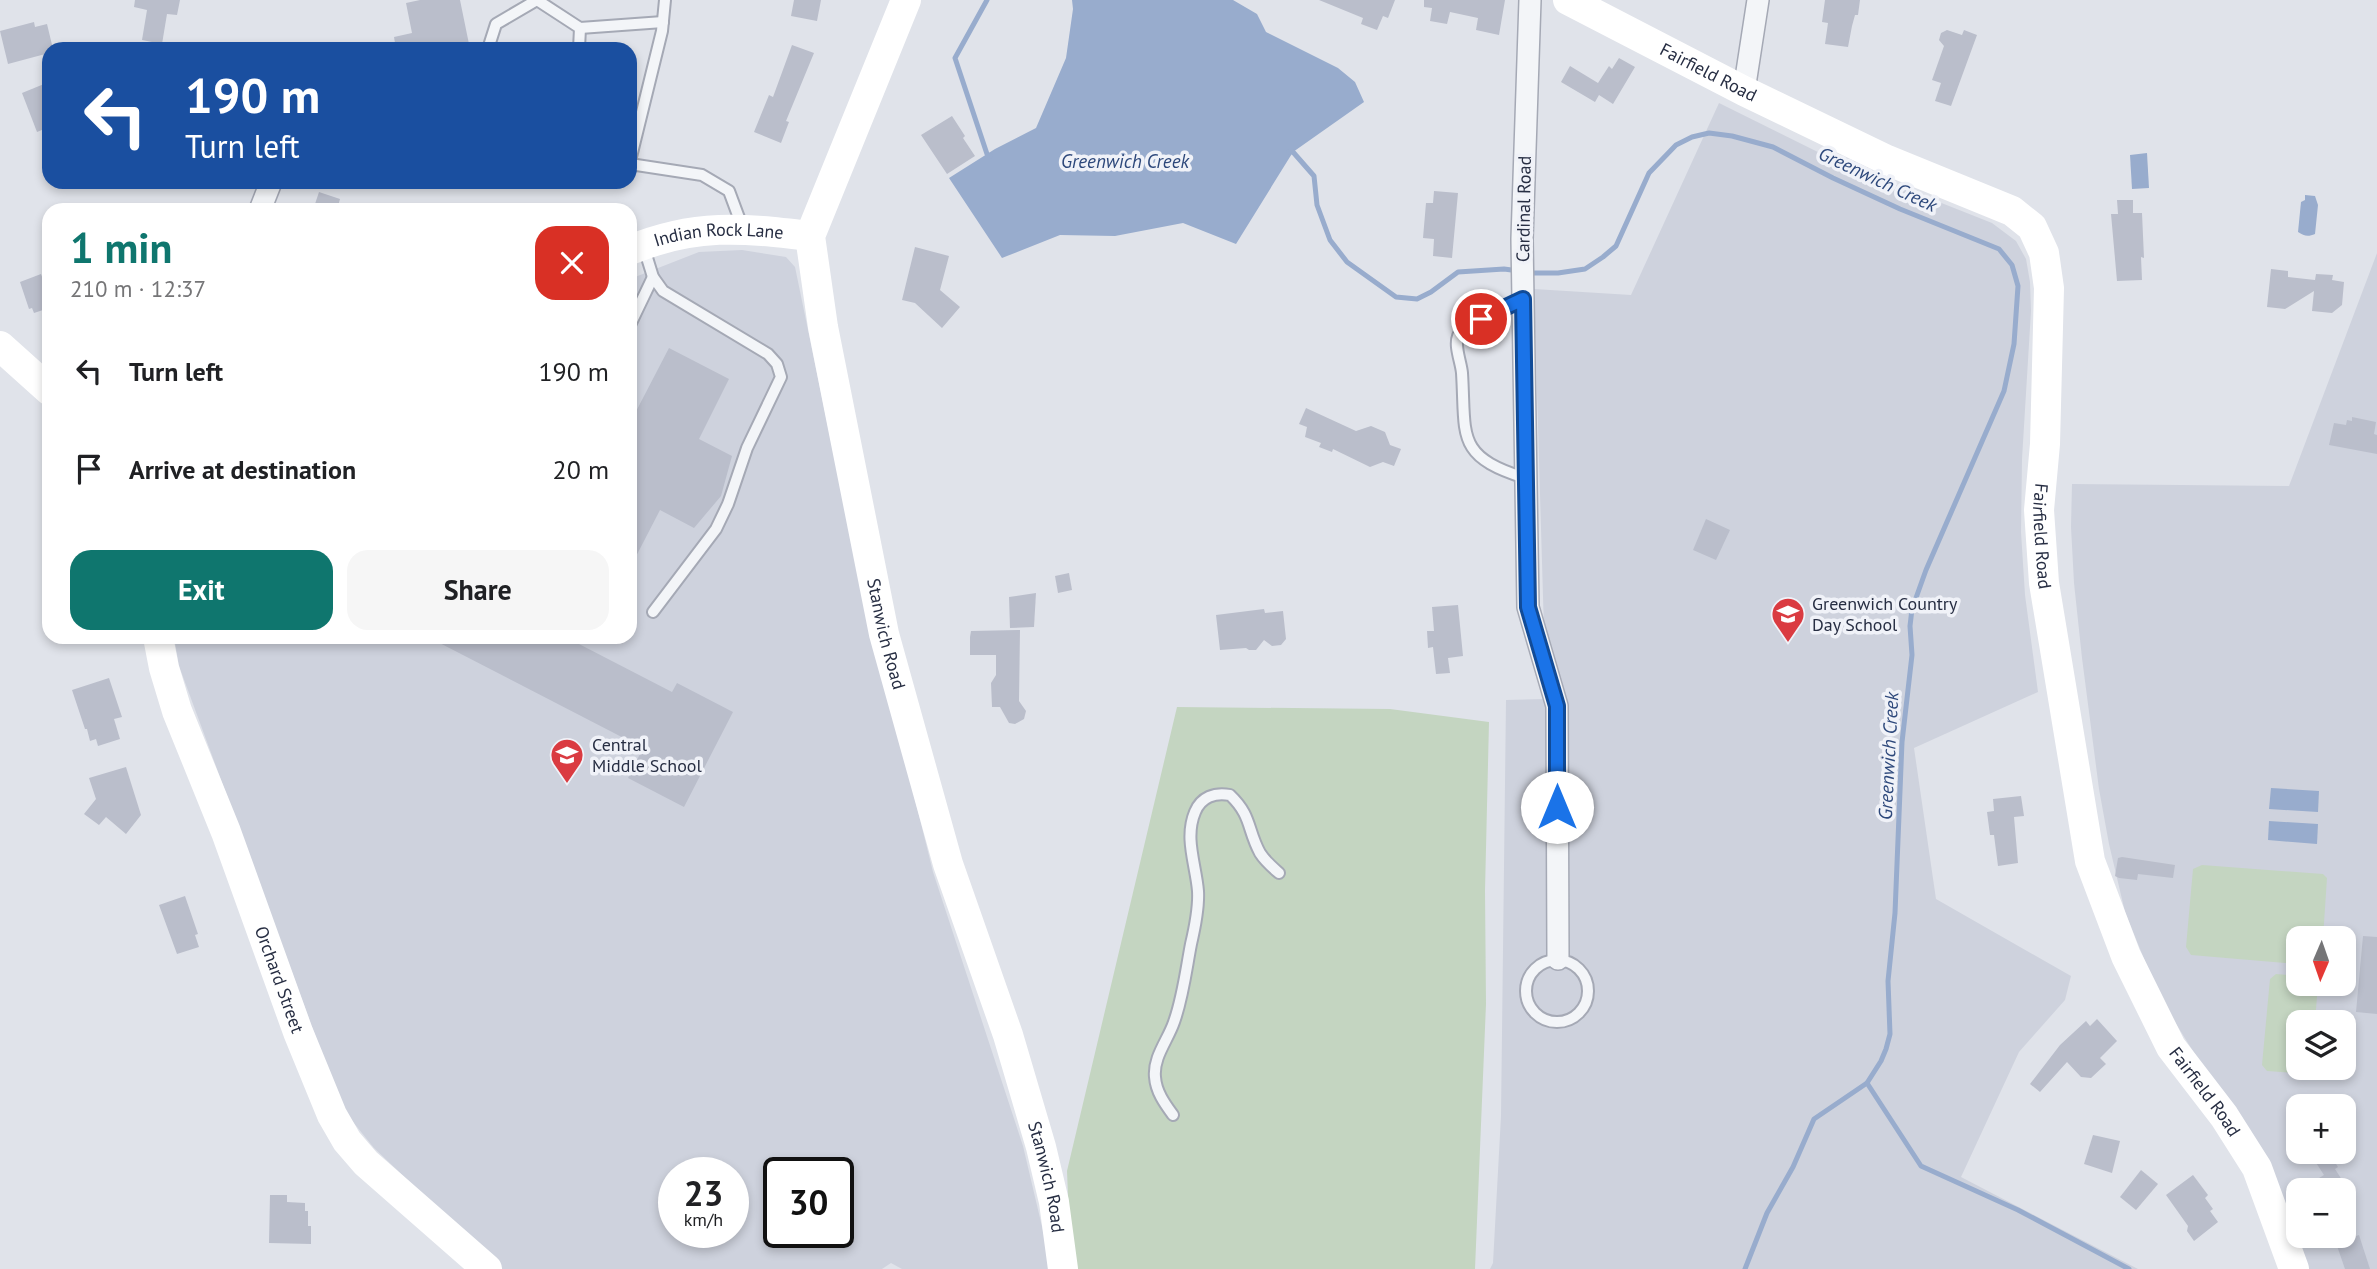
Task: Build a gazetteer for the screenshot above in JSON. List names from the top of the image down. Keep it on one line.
{"streets":{"street":["Fairfield Road","Cardinal Road","Indian Rock Lane","Stanwich Road","Orchard Street"]},"crossings":[["Indian Rock Lane","Stanwich Road"]],"water":["Greenwich Creek"],"places":{"school or university":["Greenwich Country Day School","Central Middle School"]},"north":"bottom","page":{"turn":["190 m","Turn left"],"heading":["1 min","210 m · 12:37"],"list":[{"name":"Turn left","value":"190 m"},{"name":"Arrive at destination","value":"20 m"}],"buttons":["Exit","Share"],"map_buttons":["+","−"],"speed":"23 km/h","limit":"30"}}
